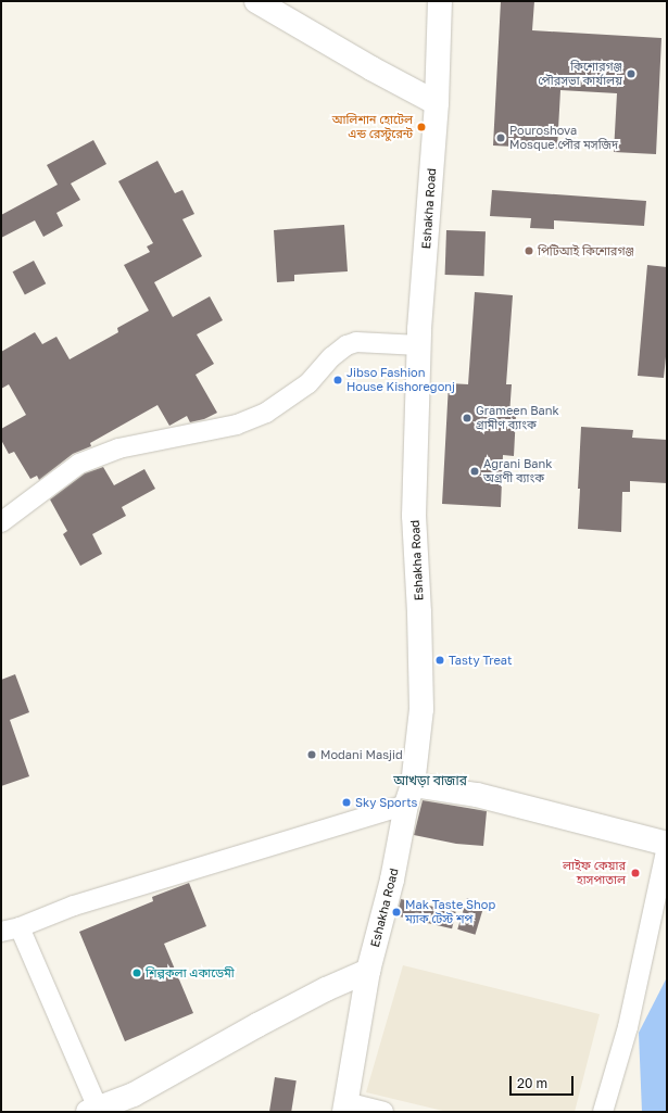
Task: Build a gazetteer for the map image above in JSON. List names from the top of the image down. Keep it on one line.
{"streets":{"street":["Eshakha Road"]},"districts":["আখড়া বাজার"],"places":["কিশোরগঞ্জ পৌরসভা কার্যালয়","আলিশান হোটেল এন্ড রেস্টুরেন্ট","Pouroshova Mosque পৌর মসজিদ","পিটিআই কিশোরগঞ্জ","Jibso Fashion House Kishoregonj","Grameen Bank গ্রামীণ ব্যাংক","Agrani Bank অগ্রণী ব্যাংক","Tasty Treat","Modani Masjid","Sky Sports","লাইফ কেয়ার হাসপাতাল","Mak Taste Shop ম্যাক টেস্ট শপ","শিল্পকলা একাডেমী"],"scale_bar":"20 m"}
